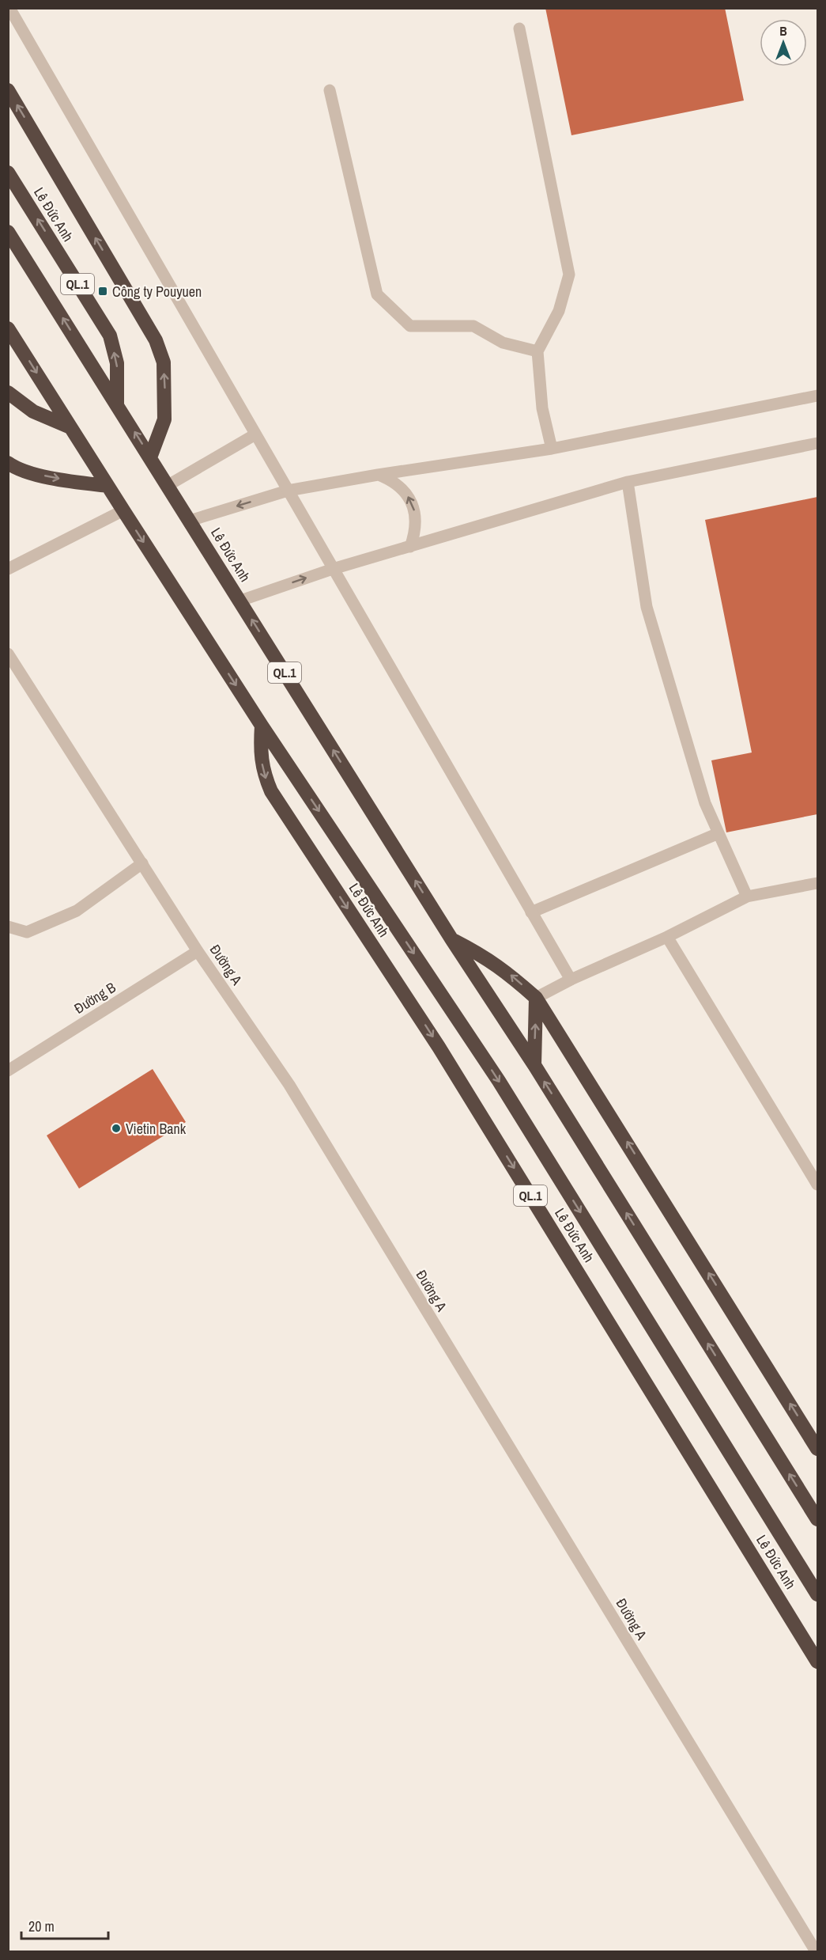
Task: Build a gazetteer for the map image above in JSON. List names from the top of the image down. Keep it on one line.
{"streets":{"highway":["Lê Đức Anh","QL.1"],"street":["Đường A","Đường B"]},"crossings":[["Đường A","Đường B"]],"places":{"transit":["Công ty Pouyuen"],"other":["Vietin Bank"]},"scale_bar":"20 m","north":"top"}
